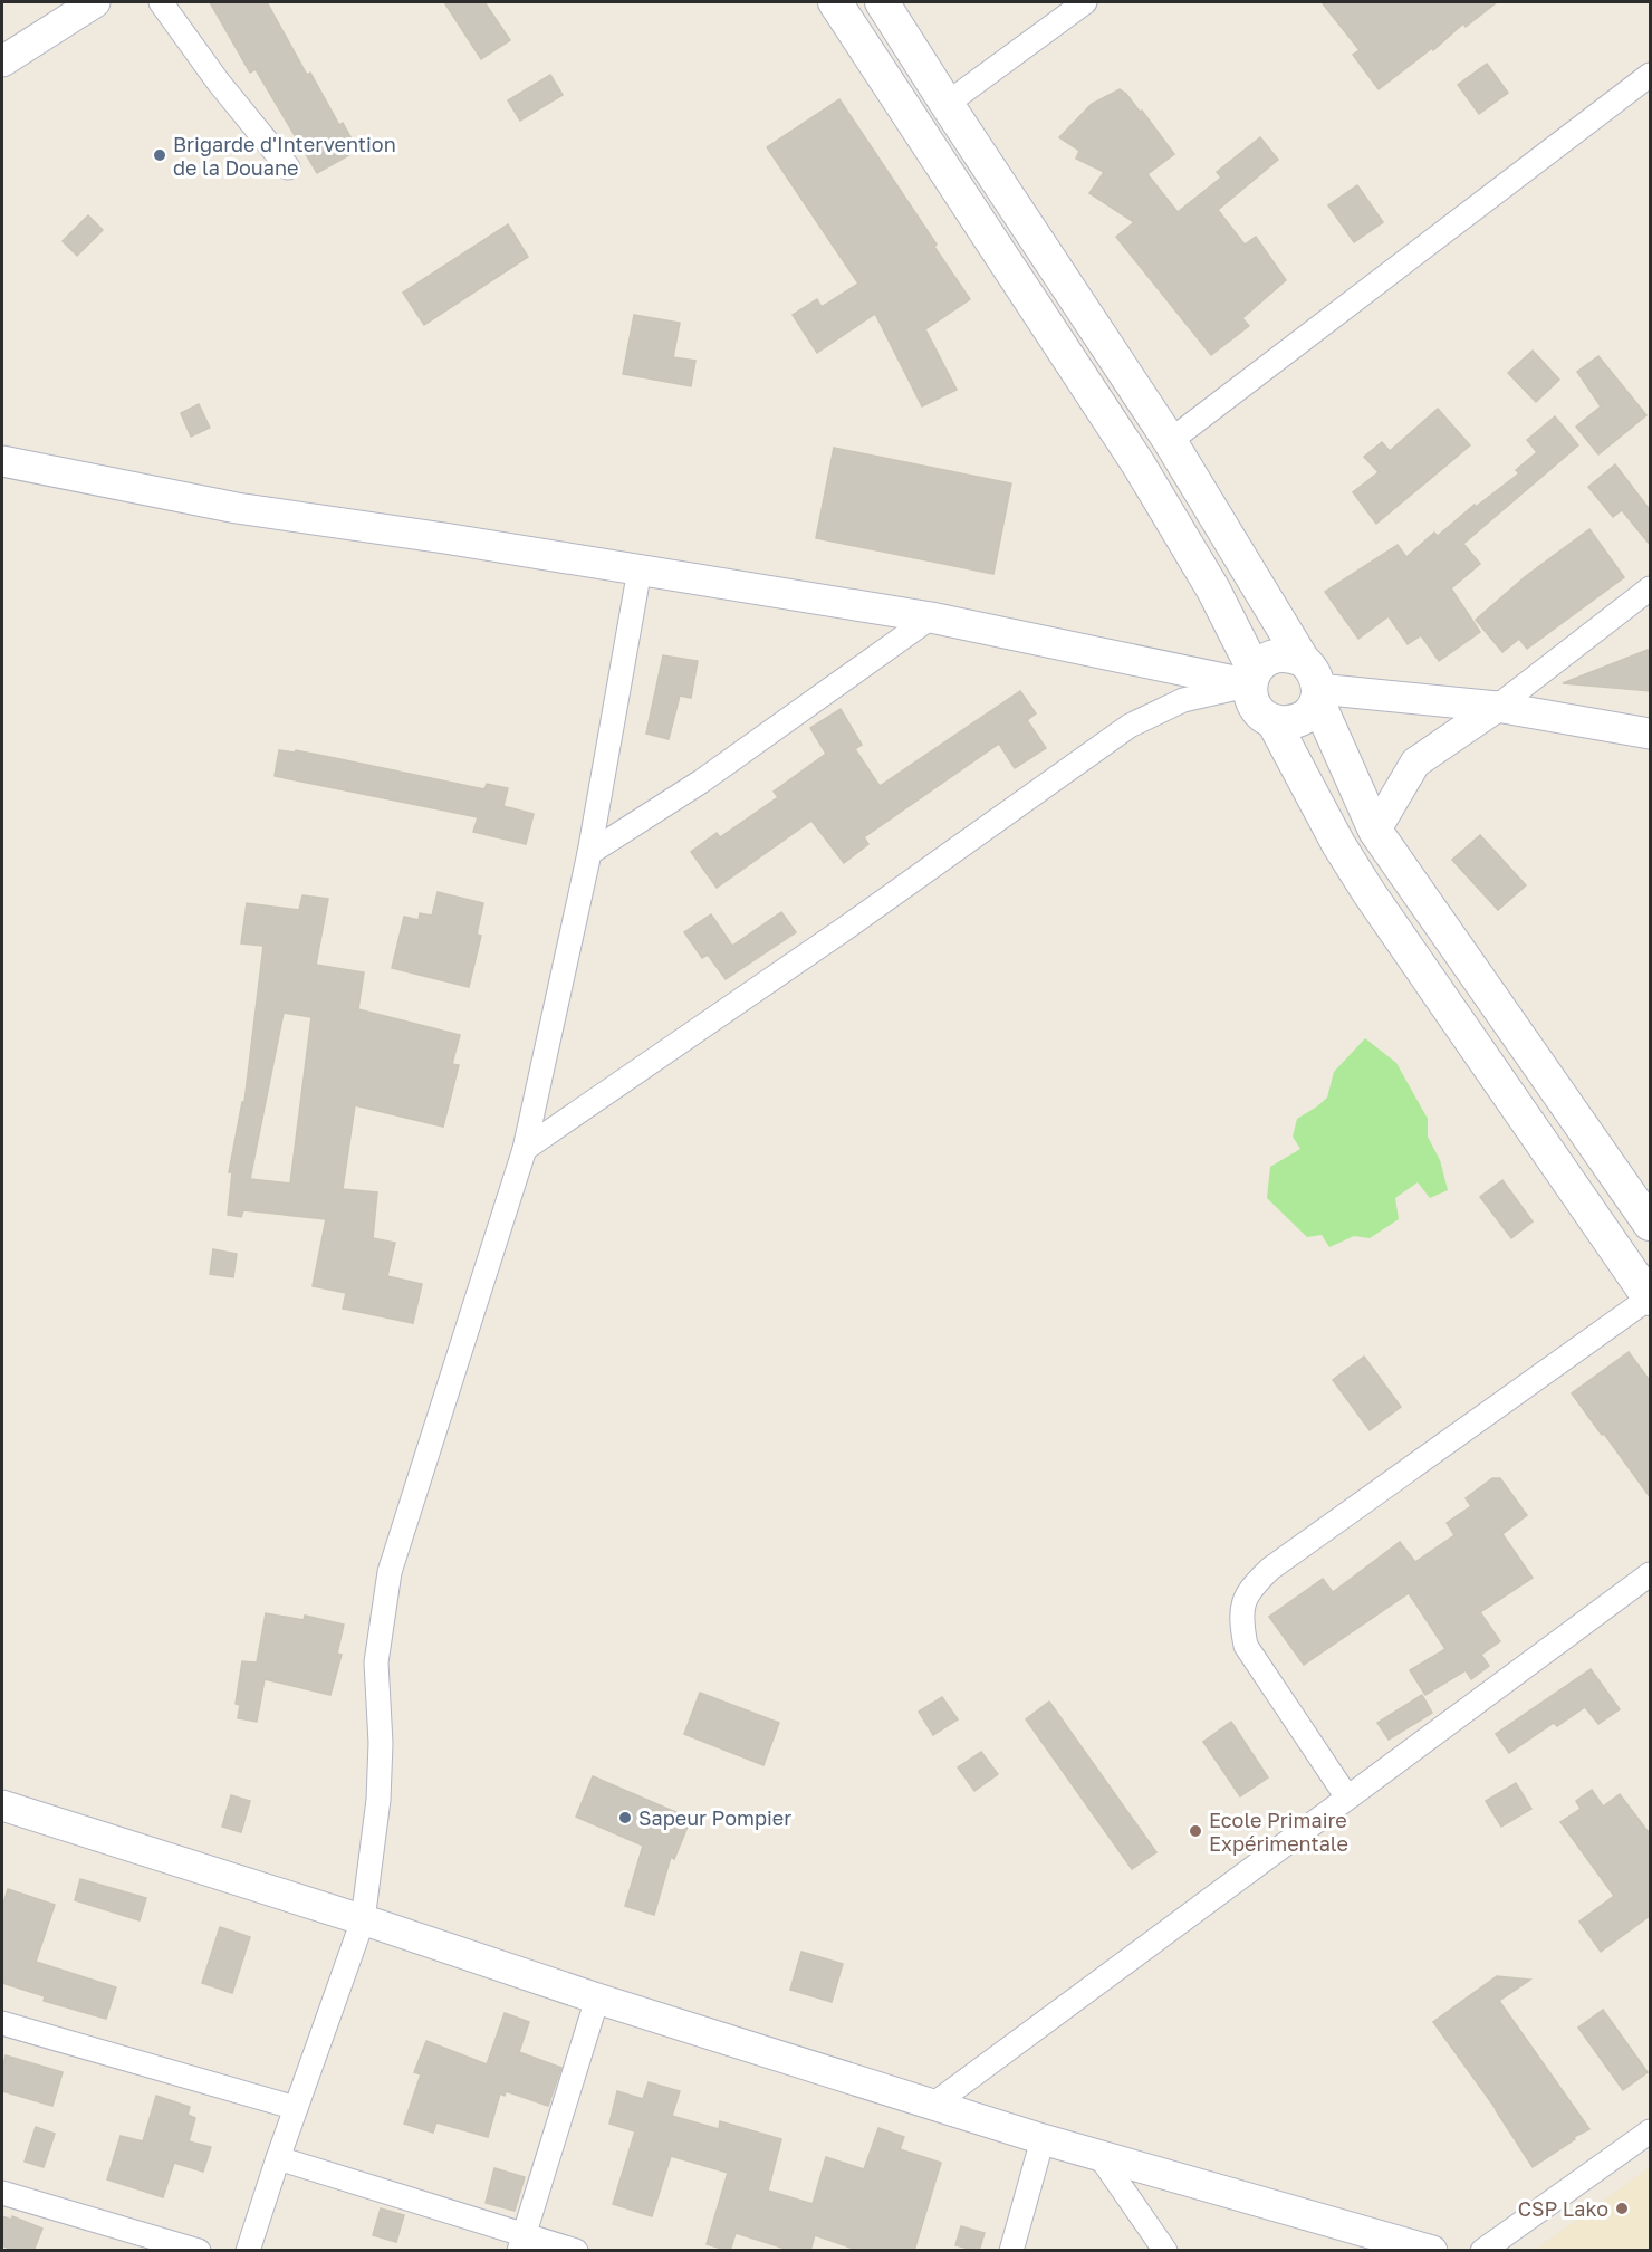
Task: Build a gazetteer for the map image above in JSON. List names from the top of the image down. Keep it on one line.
{"places":["Brigarde d'Intervention de la Douane","Sapeur Pompier","Ecole Primaire Expérimentale","CSP Lako"]}
